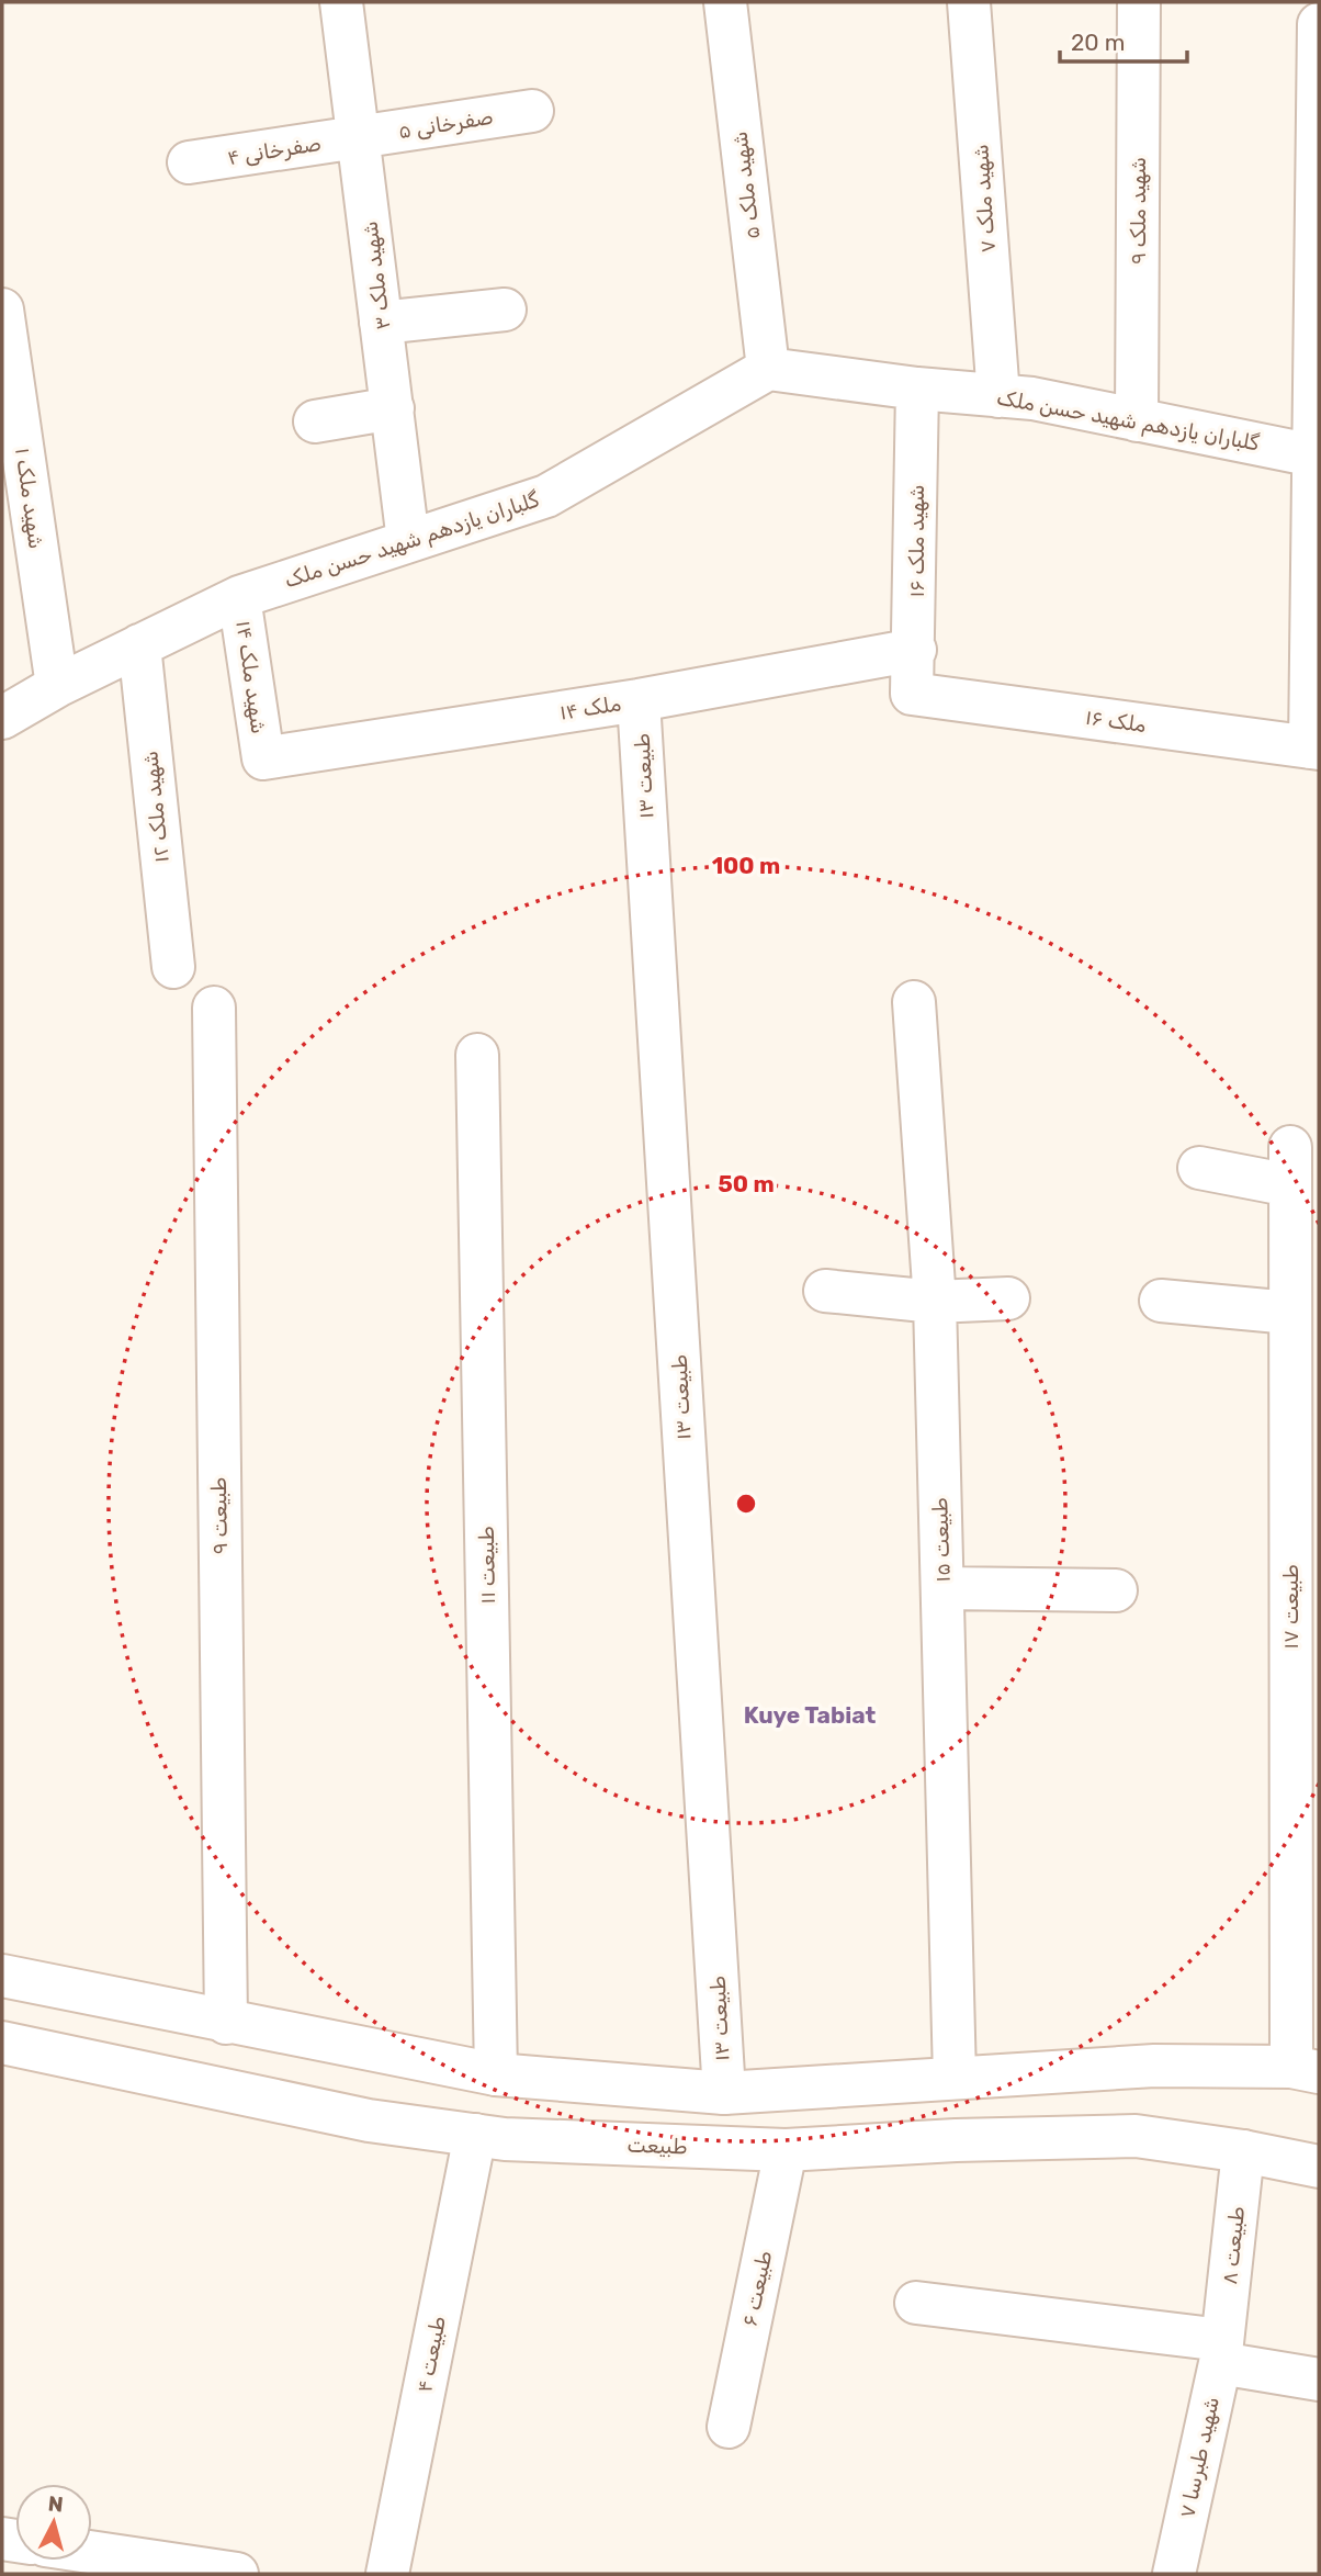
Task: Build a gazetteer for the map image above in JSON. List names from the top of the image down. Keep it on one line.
{"streets":{"street":["صفرخانی ۵","صفرخانی ۴","شهید ملک ۵","شهید ملک ۷","شهید ملک ۹","۳ شهید ملک","گلباران یازدهم شهید حسن ملک","۱ شهید ملک","شهید ملک ۱۶","۱۴ شهید ملک","ملک ۱۴","ملک ۱۶","طبیعت ۱۳","۱۲ شهید ملک","طبیعت ۹","طبیعت ۱۵","طبیعت ۱۱","طبیعت ۱۷","طبیعت","۸ طبیعت","۶ طبیعت","۴ طبیعت","۷ شهید طبرسا"]},"crossings":[["صفرخانی ۵","صفرخانی ۴"],["صفرخانی ۵","۳ شهید ملک"],["صفرخانی ۴","۳ شهید ملک"],["شهید ملک ۵","گلباران یازدهم شهید حسن ملک"],["شهید ملک ۷","گلباران یازدهم شهید حسن ملک"],["شهید ملک ۹","گلباران یازدهم شهید حسن ملک"],["۳ شهید ملک","گلباران یازدهم شهید حسن ملک"],["گلباران یازدهم شهید حسن ملک","۱ شهید ملک"],["گلباران یازدهم شهید حسن ملک","شهید ملک ۱۶"],["گلباران یازدهم شهید حسن ملک","۱۴ شهید ملک"],["گلباران یازدهم شهید حسن ملک","۱۲ شهید ملک"],["شهید ملک ۱۶","ملک ۱۴"],["شهید ملک ۱۶","ملک ۱۶"],["۱۴ شهید ملک","ملک ۱۴"],["ملک ۱۴","طبیعت ۱۳"],["طبیعت","۸ طبیعت"],["طبیعت","۶ طبیعت"],["طبیعت","۴ طبیعت"],["۸ طبیعت","۷ شهید طبرسا"]],"districts":["Kuye Tabiat"],"scale_bar":"20 m","north":"top","rings":["100 m","50 m"]}
